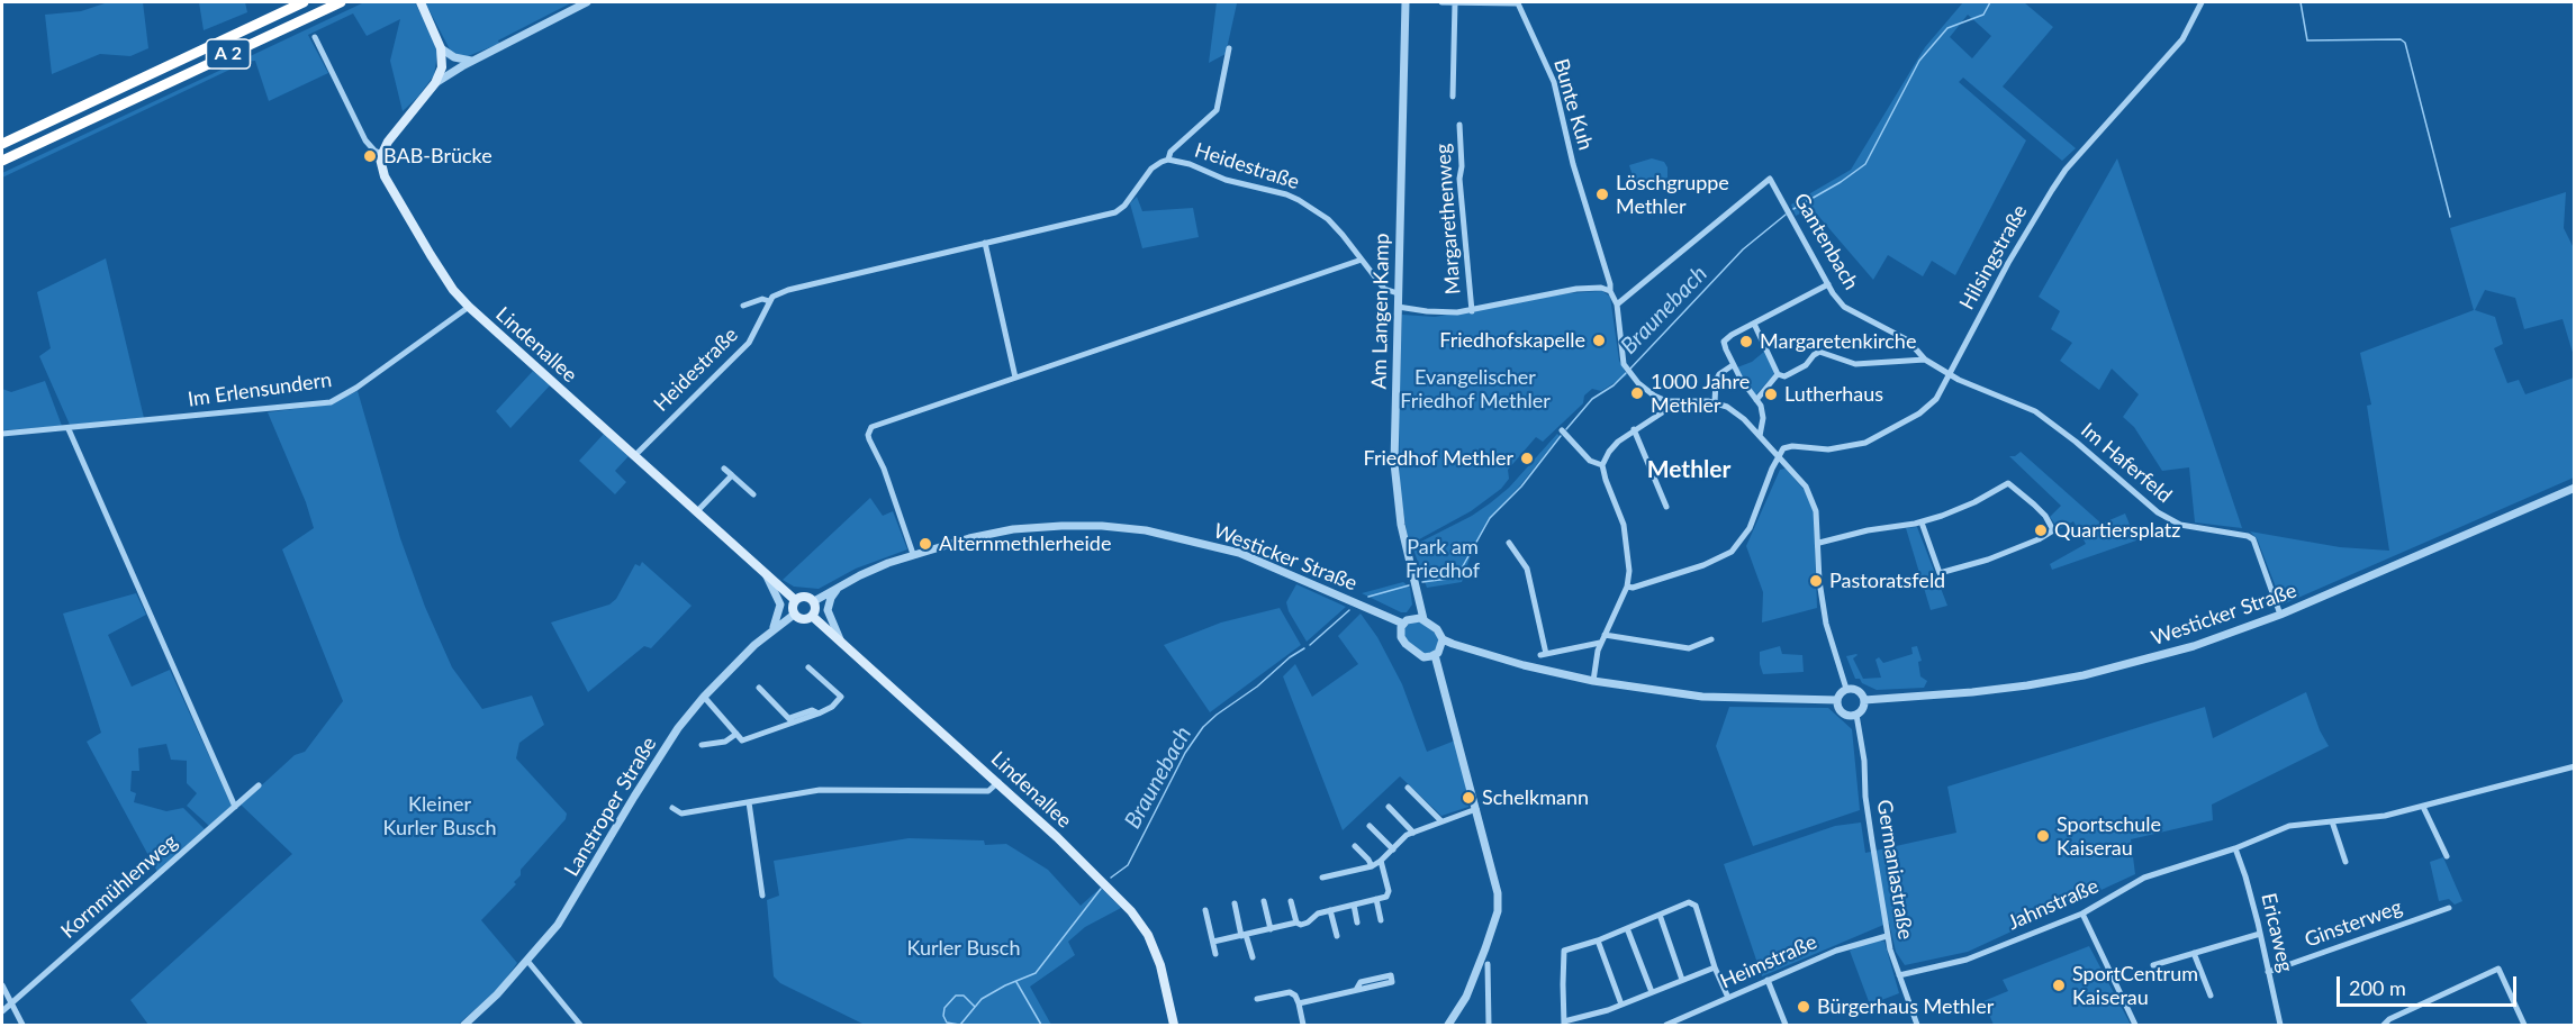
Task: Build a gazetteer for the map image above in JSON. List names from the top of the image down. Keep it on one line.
{"streets":{"highway":["A 2"],"main road":["Lindenallee"],"street":["Bunte Kuh","Heidestraße","Margarethenweg","Gantenbach","Hilsingstraße","Am Langen Kamp","Im Erlensundern","Im Haferfeld","Westicker Straße","Lanstroper Straße","Germaniastraße","Kornmühlenweg","Jahnstraße","Ginsterweg","Ericaweg","Heimstraße"]},"crossings":[["Heidestraße","Am Langen Kamp"],["Heidestraße","Lindenallee"],["Gantenbach","Hilsingstraße"],["Gantenbach","Im Haferfeld"],["Hilsingstraße","Im Haferfeld"],["Am Langen Kamp","Westicker Straße"],["Lindenallee","Im Erlensundern"],["Lindenallee","Westicker Straße"],["Lindenallee","Lanstroper Straße"],["Im Haferfeld","Westicker Straße"],["Westicker Straße","Lanstroper Straße"],["Westicker Straße","Germaniastraße"],["Germaniastraße","Jahnstraße"],["Germaniastraße","Heimstraße"],["Jahnstraße","Ericaweg"],["Ginsterweg","Ericaweg"]],"districts":["Methler"],"water":["Braunebach"],"parks":["Evangelischer Friedhof Methler","Park am Friedhof","Kleiner Kurler Busch","Kurler Busch"],"places":["BAB-Brücke","Löschgruppe Methler","Friedhofskapelle","Margaretenkirche","1000 Jahre Methler","Lutherhaus","Friedhof Methler","Quartiersplatz","Alternmethlerheide","Pastoratsfeld","Schelkmann","Sportschule Kaiserau","SportCentrum Kaiserau","Bürgerhaus Methler"],"scale_bar":"200 m"}
